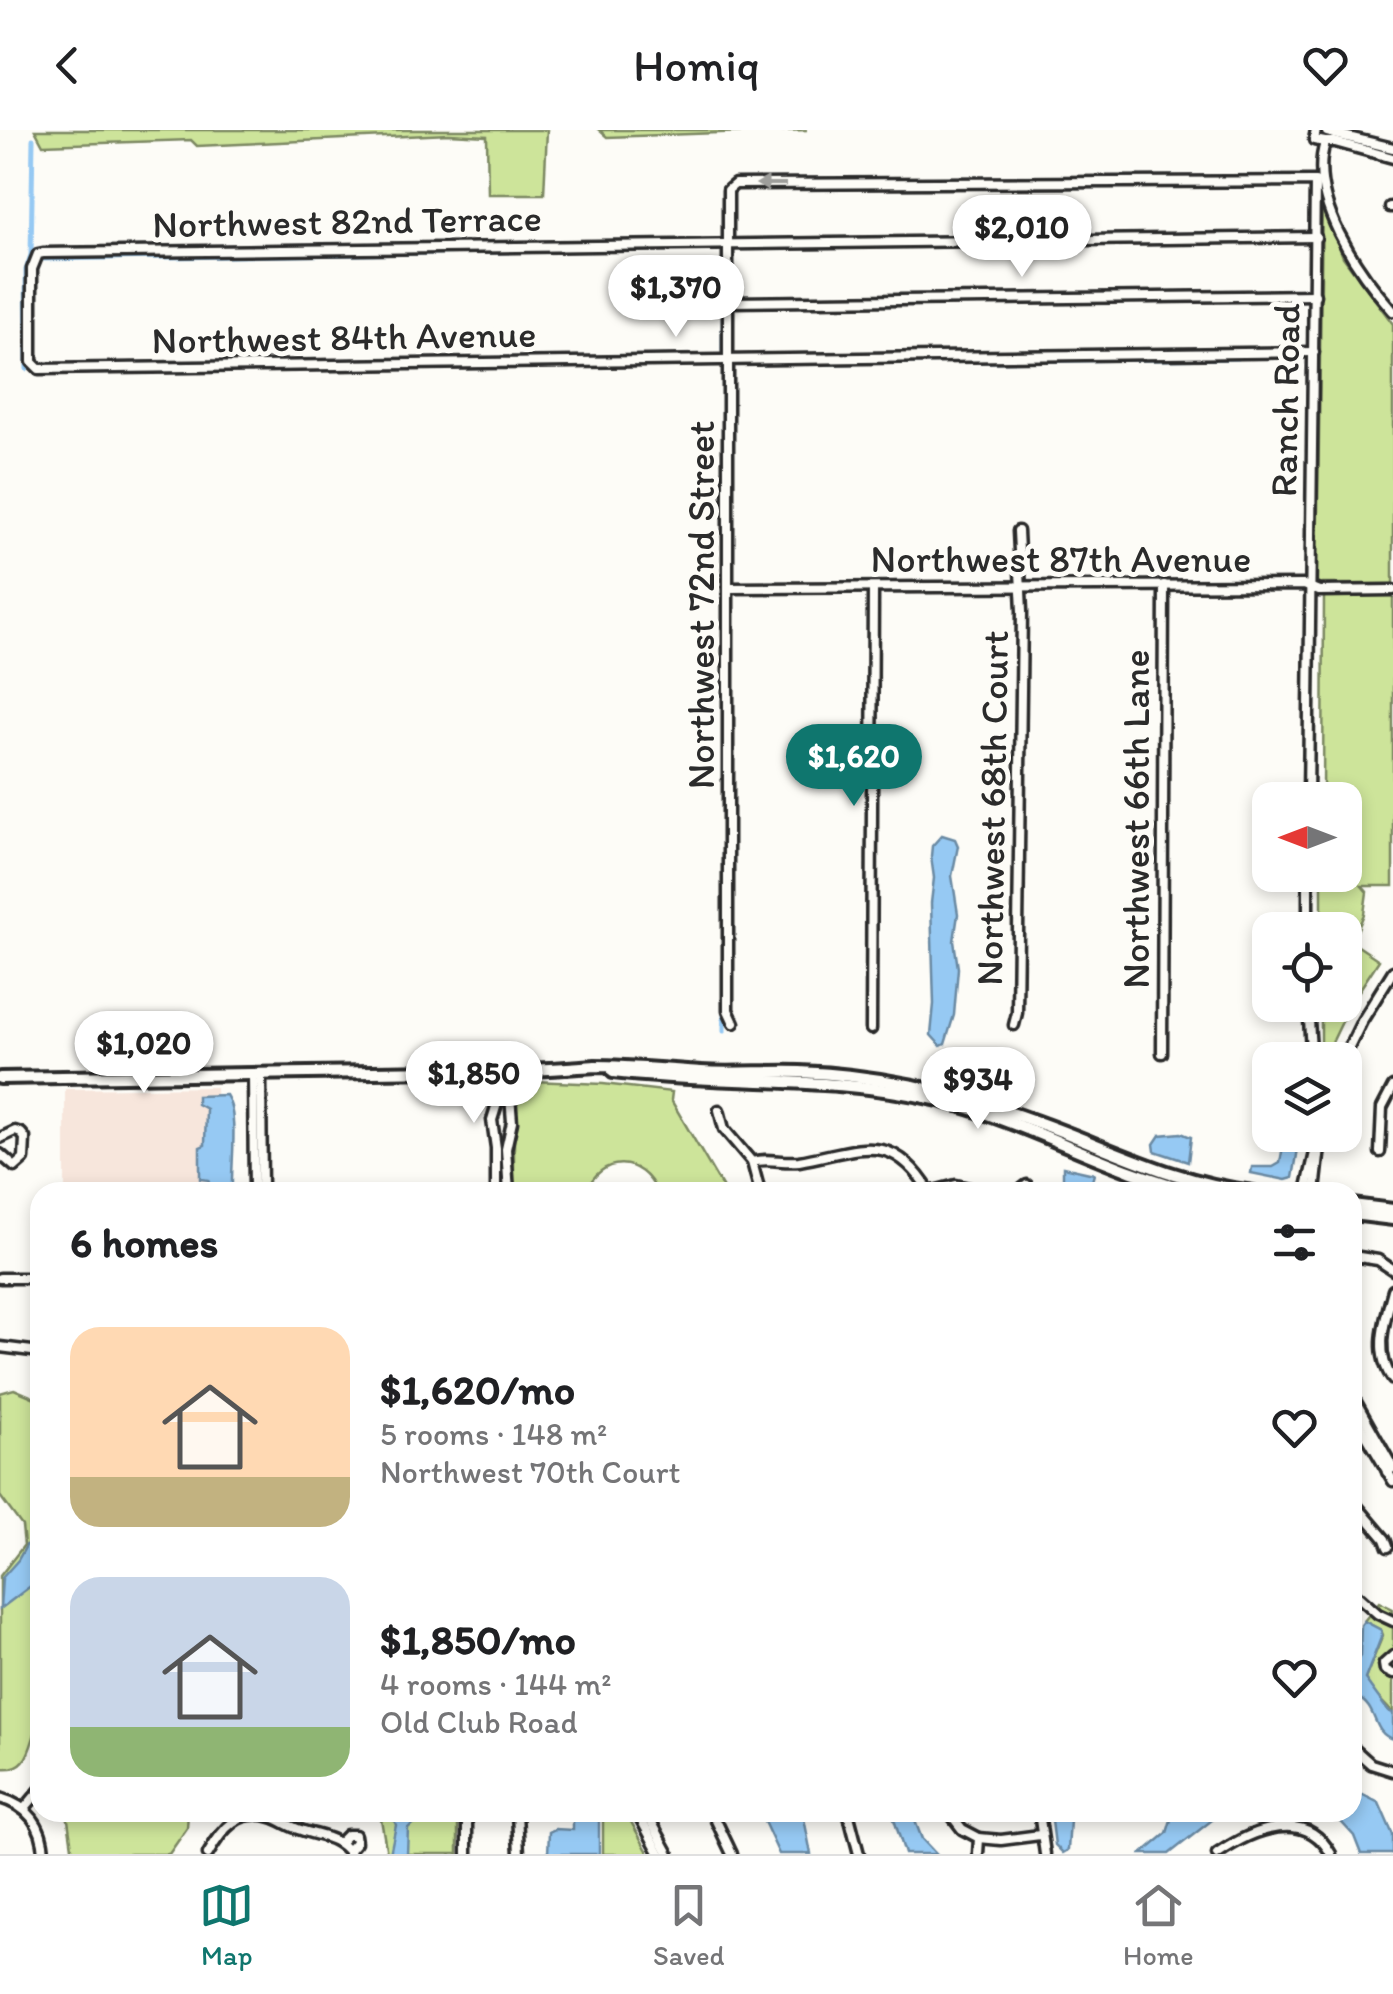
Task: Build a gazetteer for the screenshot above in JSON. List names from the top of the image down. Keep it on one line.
{"streets":{"street":["Northwest 82nd Terrace","Northwest 84th Avenue","Ranch Road","Northwest 87th Avenue","Northwest 72nd Street","Northwest 68th Court","Northwest 66th Lane"]},"crossings":[["Northwest 82nd Terrace","Northwest 84th Avenue"],["Northwest 82nd Terrace","Ranch Road"],["Northwest 82nd Terrace","Northwest 72nd Street"],["Northwest 84th Avenue","Ranch Road"],["Northwest 84th Avenue","Northwest 72nd Street"],["Ranch Road","Northwest 87th Avenue"],["Ranch Road","Northwest 72nd Street"],["Northwest 87th Avenue","Northwest 72nd Street"],["Northwest 87th Avenue","Northwest 68th Court"],["Northwest 87th Avenue","Northwest 66th Lane"]],"one_way":["Ranch Road"],"north":"left","page":{"header":"Homiq","price":["$2,010","$1,370","$1,620","$1,020","$1,850","$934"],"heading":"6 homes","list":[{"name":"$1,620/mo","note":"5 rooms · 148 m² · Northwest 70th Court"},{"name":"$1,850/mo","note":"4 rooms · 144 m² · Old Club Road"}],"tabs":["Map","Saved","Home"]}}
